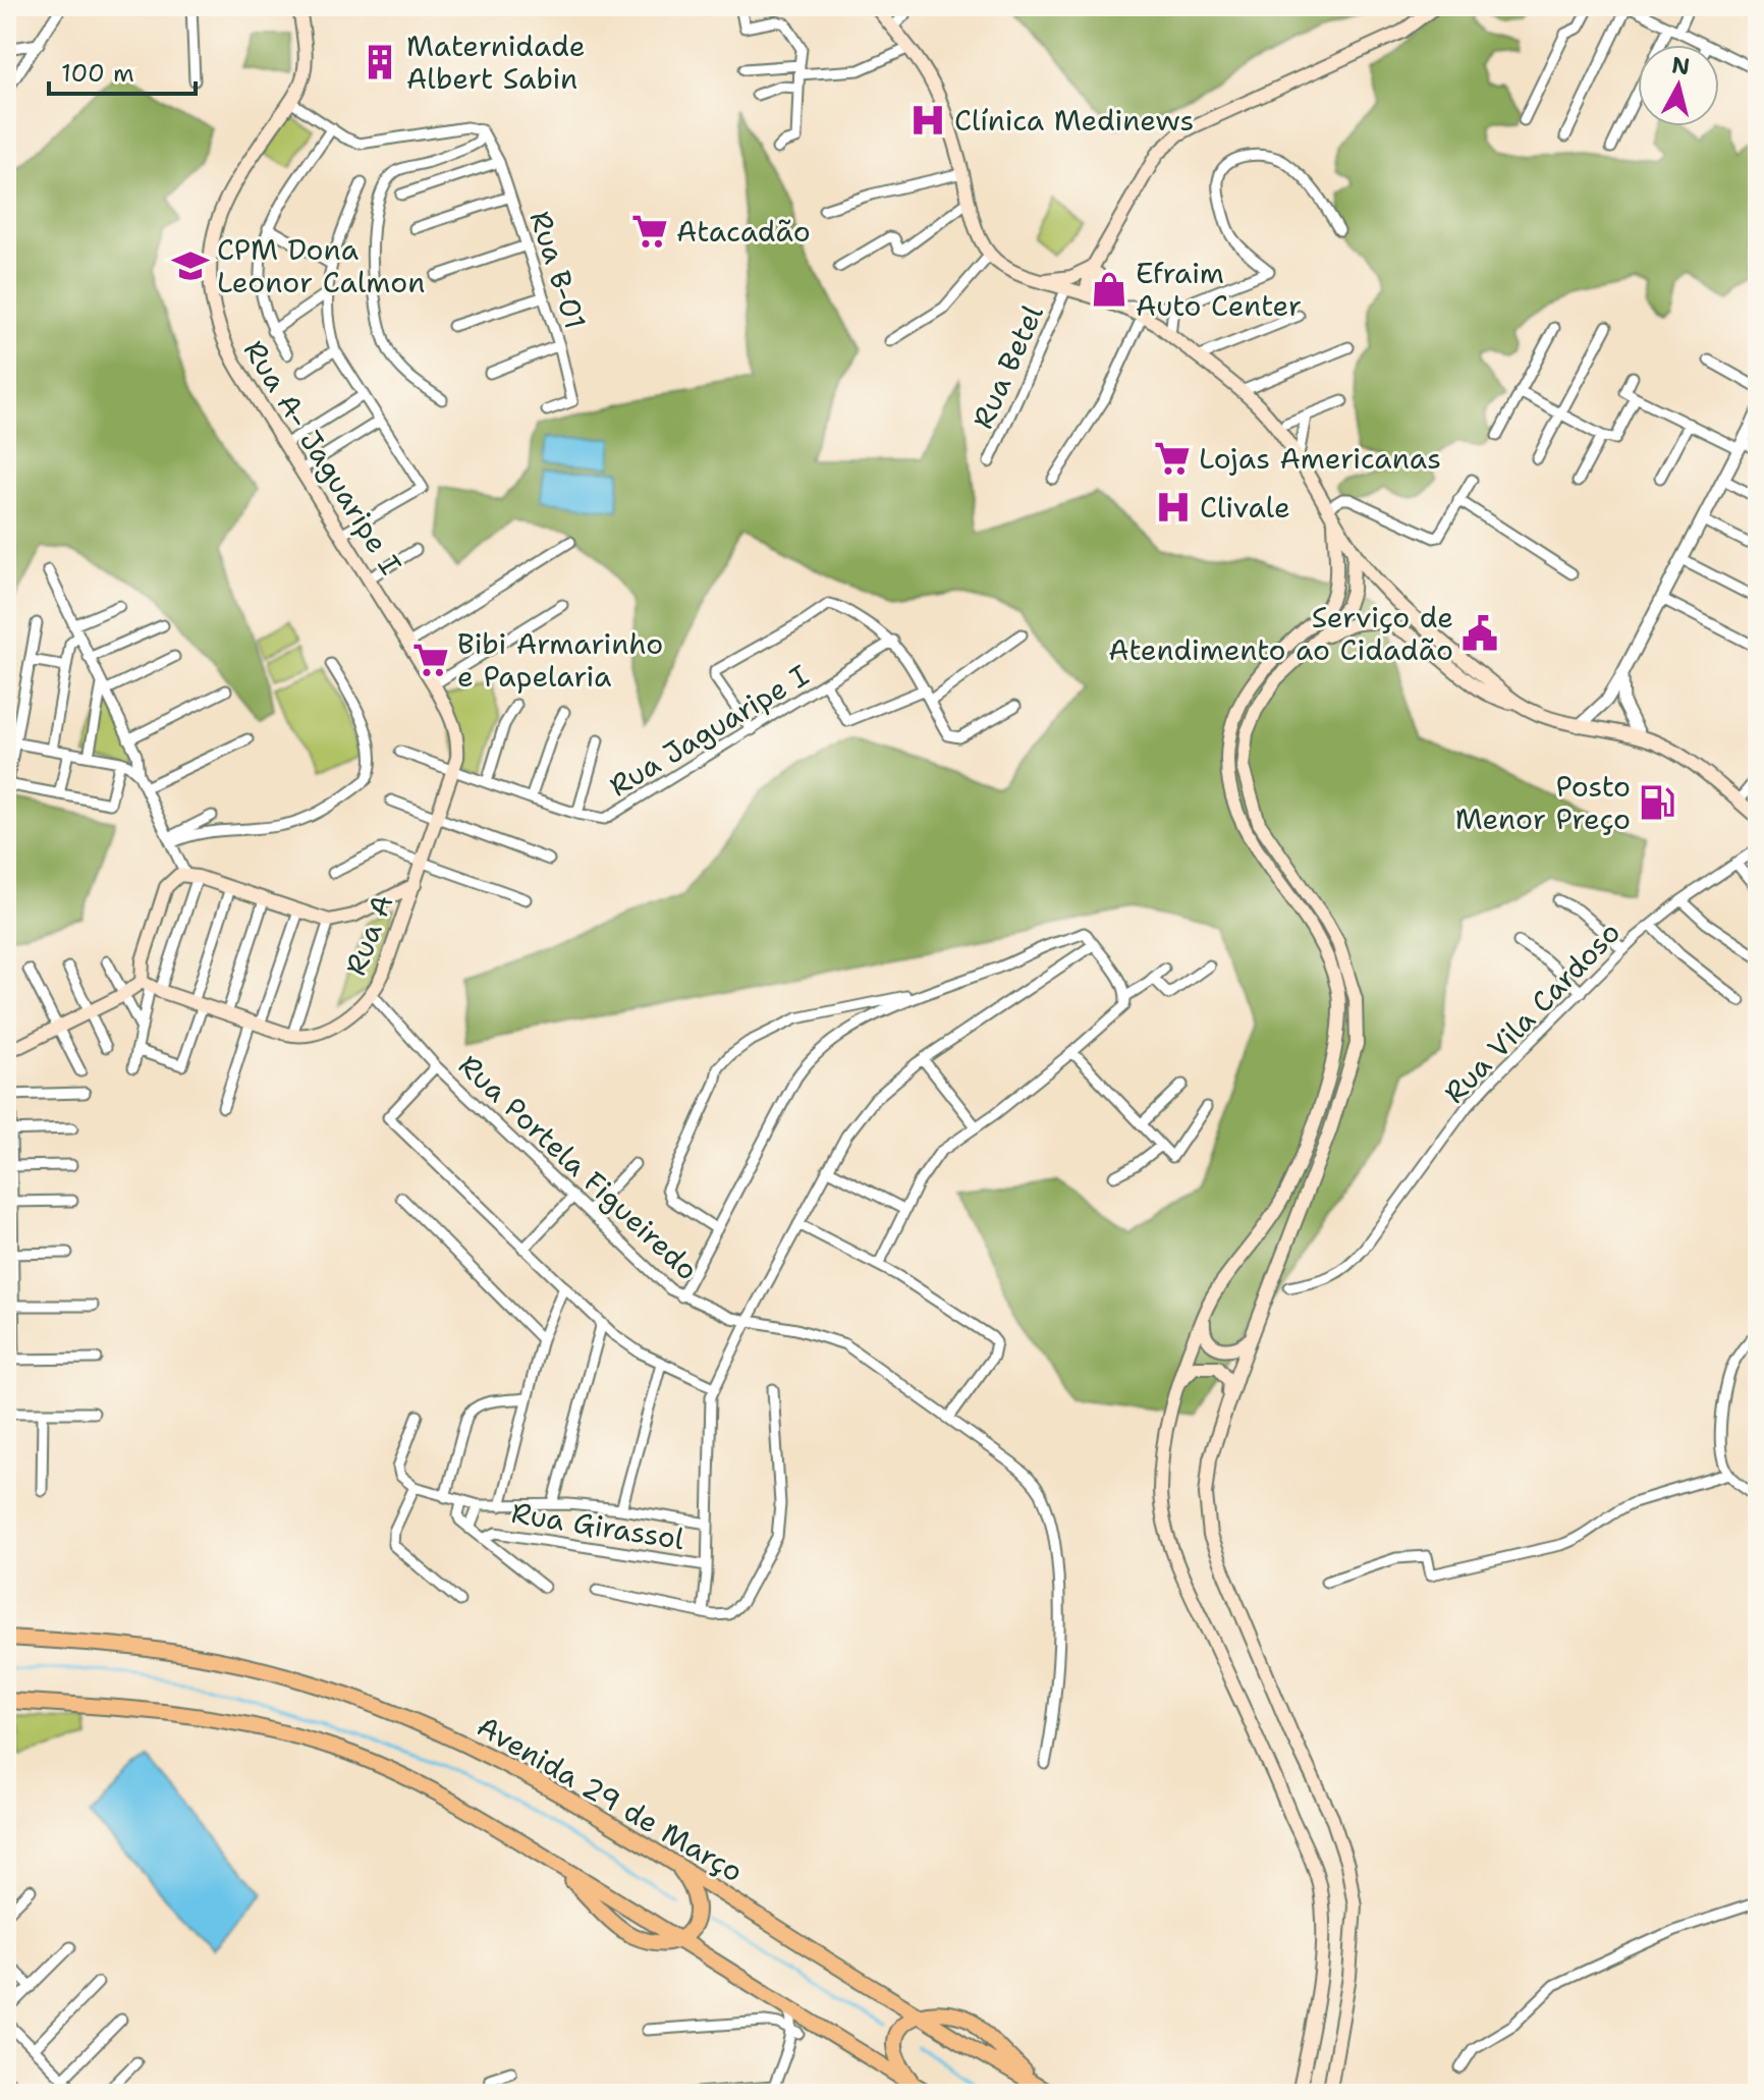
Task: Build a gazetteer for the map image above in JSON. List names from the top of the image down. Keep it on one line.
{"streets":{"main road":["Rua A- Jaguaripe I","Rua A","Avenida 29 de Março"],"street":["Rua B-01","Rua Betel","Rua Jaguaripe I","Rua Vila Cardoso","Rua Portela Figueiredo","Rua Girassol"]},"crossings":[["Rua A- Jaguaripe I","Rua Jaguaripe I"],["Rua A- Jaguaripe I","Rua A"],["Rua A","Rua Portela Figueiredo"]],"places":{"building":["Maternidade Albert Sabin"],"hospital":["Clínica Medinews","Clivale"],"supermarket":["Atacadão","Lojas Americanas","Bibi Armarinho e Papelaria"],"school or university":["CPM Dona Leonor Calmon"],"shop":["Efraim Auto Center"],"public building":["Serviço de Atendimento ao Cidadão"],"fuel station":["Posto Menor Preço"]},"scale_bar":"100 m","north":"top"}
